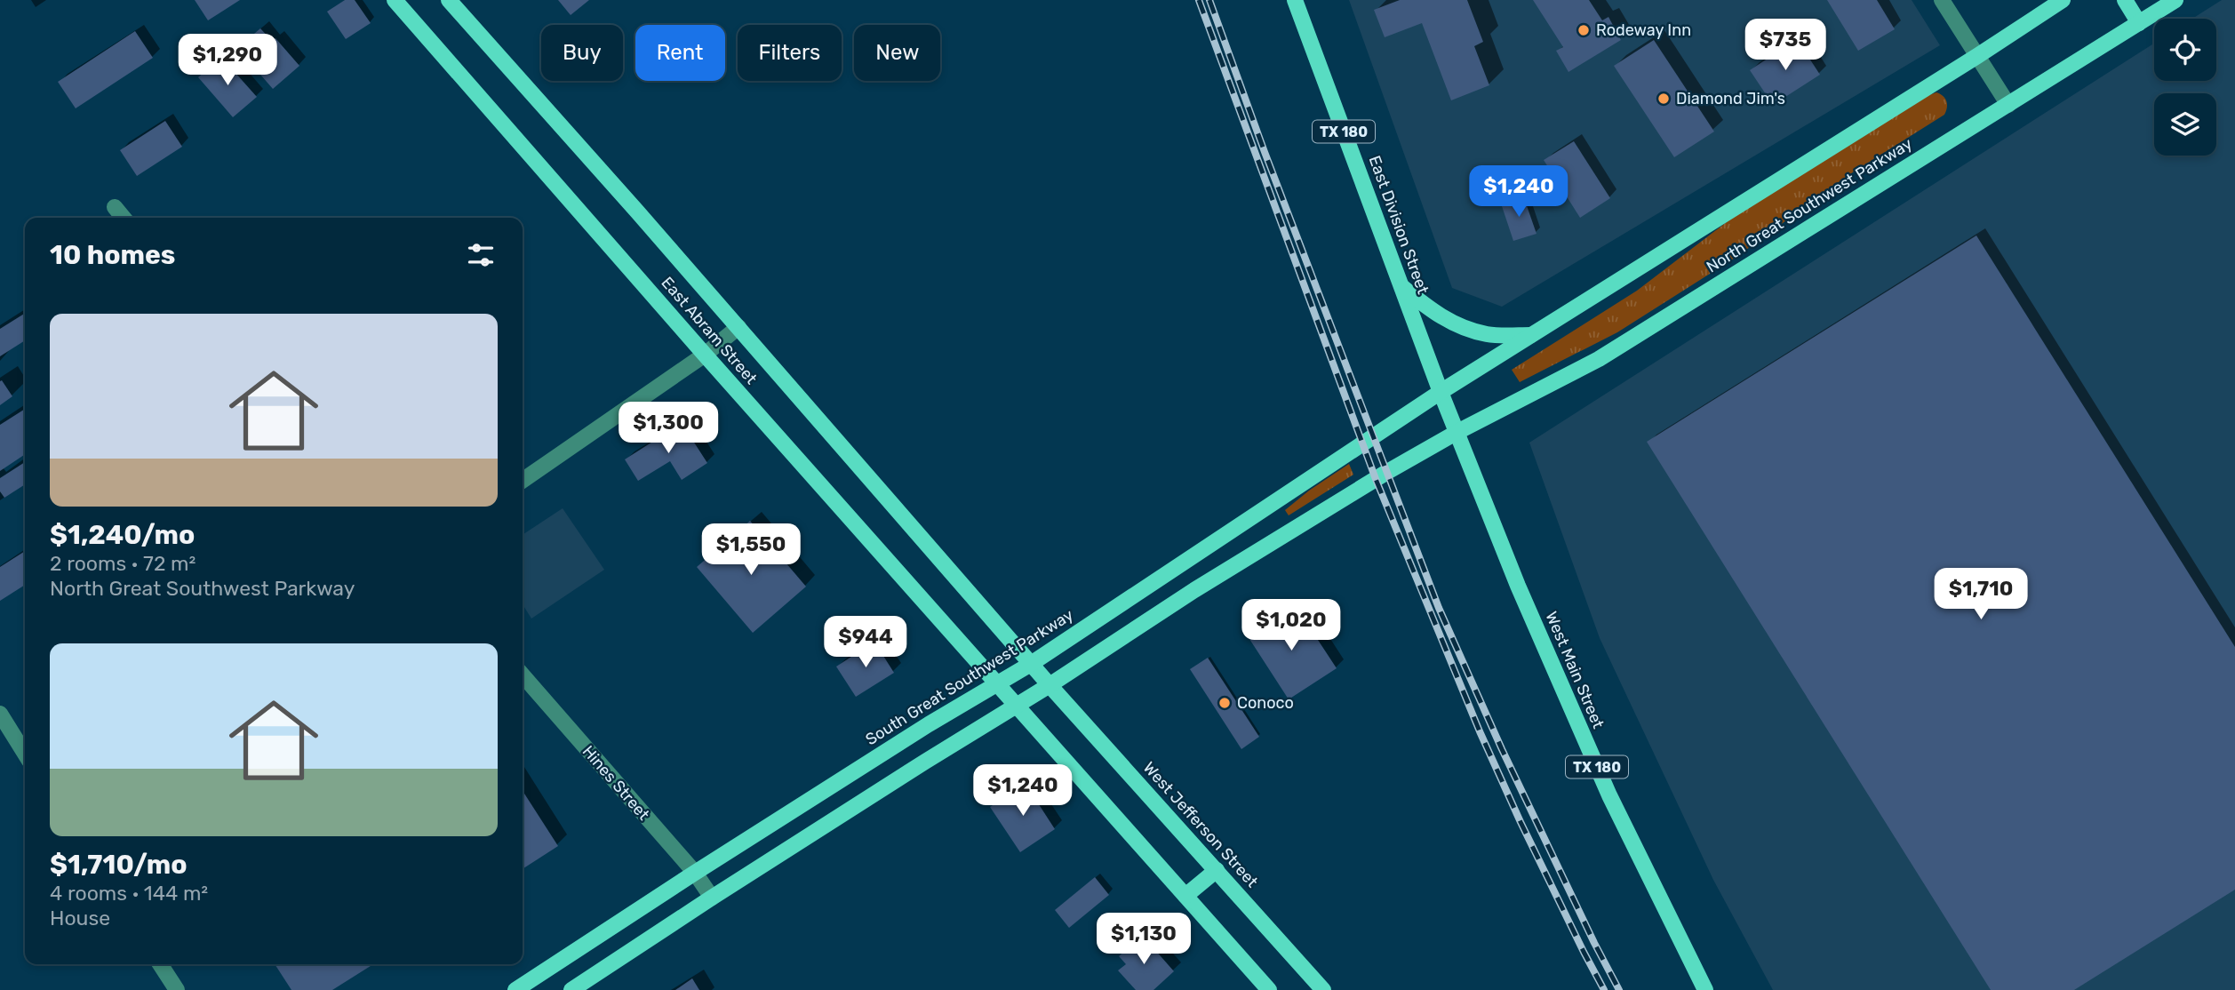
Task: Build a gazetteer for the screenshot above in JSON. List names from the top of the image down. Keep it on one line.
{"streets":{"main road":["TX 180","North Great Southwest Parkway","East Division Street","East Abram Street","West Main Street","South Great Southwest Parkway","West Jefferson Street"],"street":["Hines Street"]},"crossings":[["North Great Southwest Parkway","West Main Street"],["East Division Street","West Main Street"],["East Division Street","South Great Southwest Parkway"],["East Abram Street","South Great Southwest Parkway"],["East Abram Street","West Jefferson Street"],["West Main Street","South Great Southwest Parkway"],["South Great Southwest Parkway","Hines Street"]],"places":["Rodeway Inn","Diamond Jim's","Conoco"],"page":{"price":["$735","$1,290","$1,240","$1,300","$1,550","$1,710","$1,020","$944","$1,240","$1,130"],"chip":["Buy","Rent","Filters","New"],"heading":"10 homes","list":[{"name":"$1,240/mo","note":"2 rooms · 72 m² · North Great Southwest Parkway"},{"name":"$1,710/mo","note":"4 rooms · 144 m² · House"}]}}
